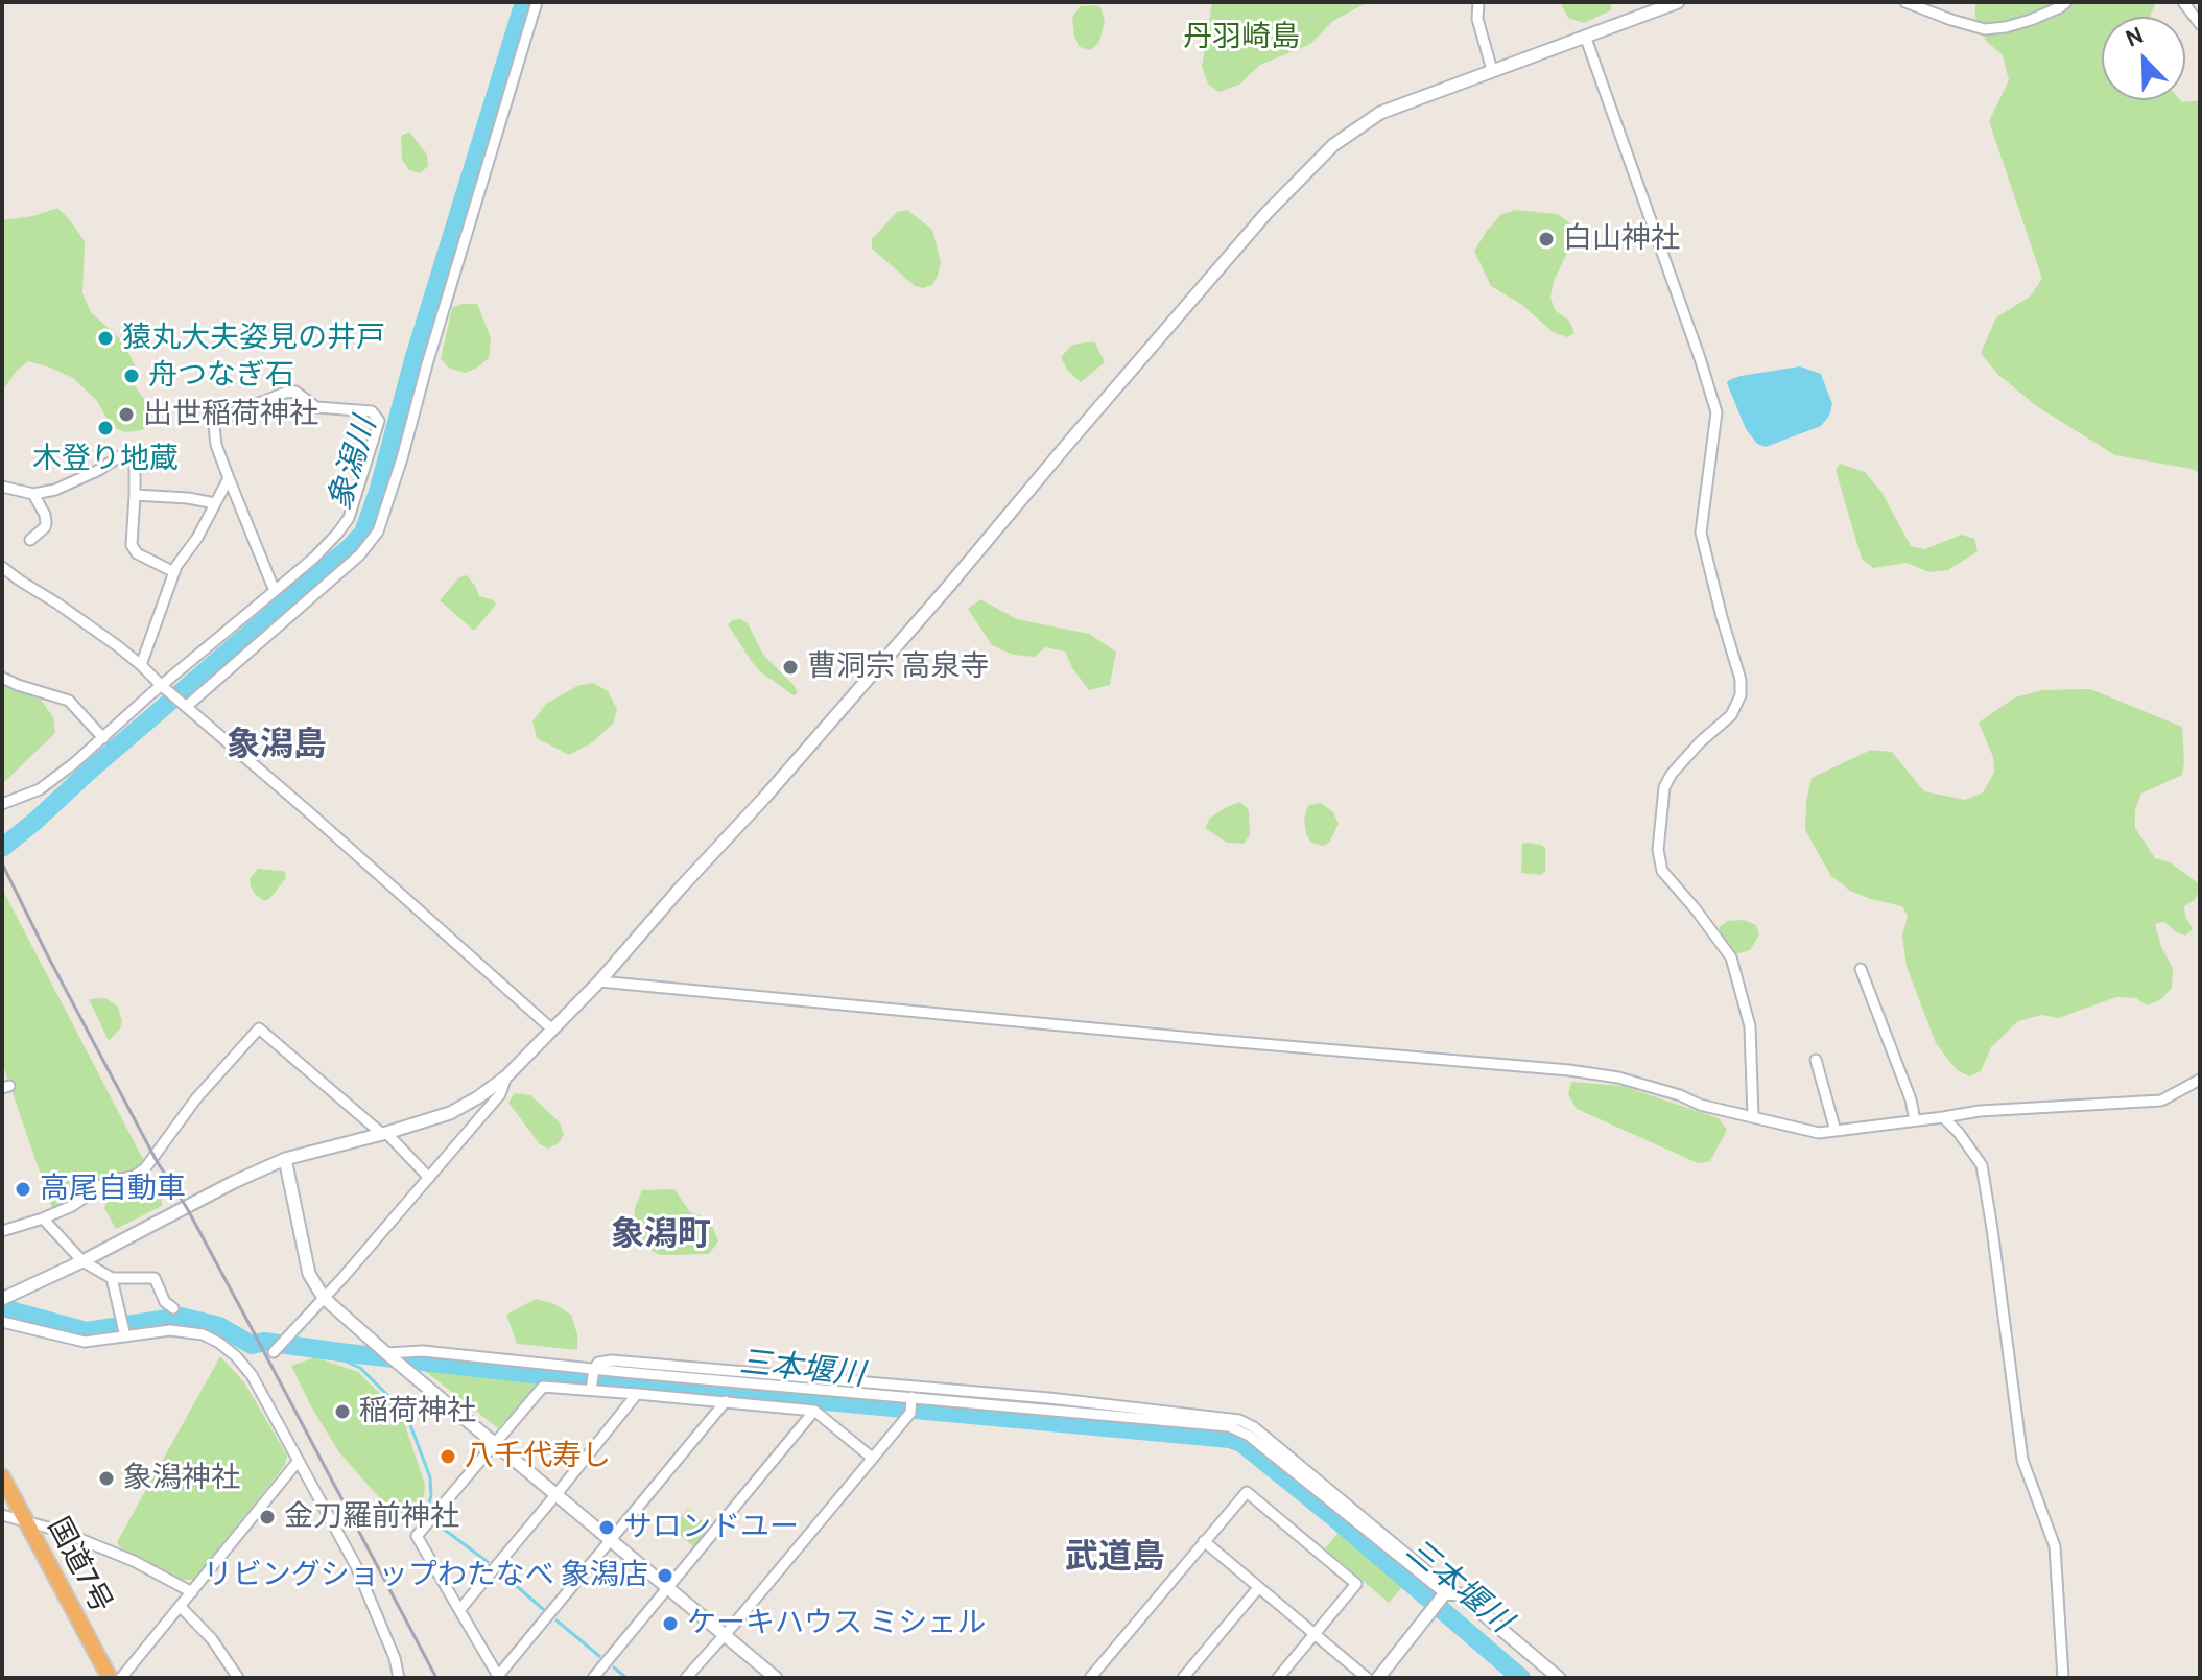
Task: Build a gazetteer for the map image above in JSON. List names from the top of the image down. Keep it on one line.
{"streets":{"highway":["国道7号"]},"districts":["象潟島","象潟町","武道島"],"water":["象潟川","三本堰川"],"parks":["丹羽崎島"],"places":["白山神社","猿丸大夫姿見の井戸","舟つなぎ石","出世稲荷神社","木登り地蔵","曹洞宗 高泉寺","高尾自動車","稲荷神社","八千代寿し","象潟神社","金刀羅前神社","サロンドユー","リビングショップわたなべ 象潟店","ケーキハウス ミシェル"],"north":"top left"}
